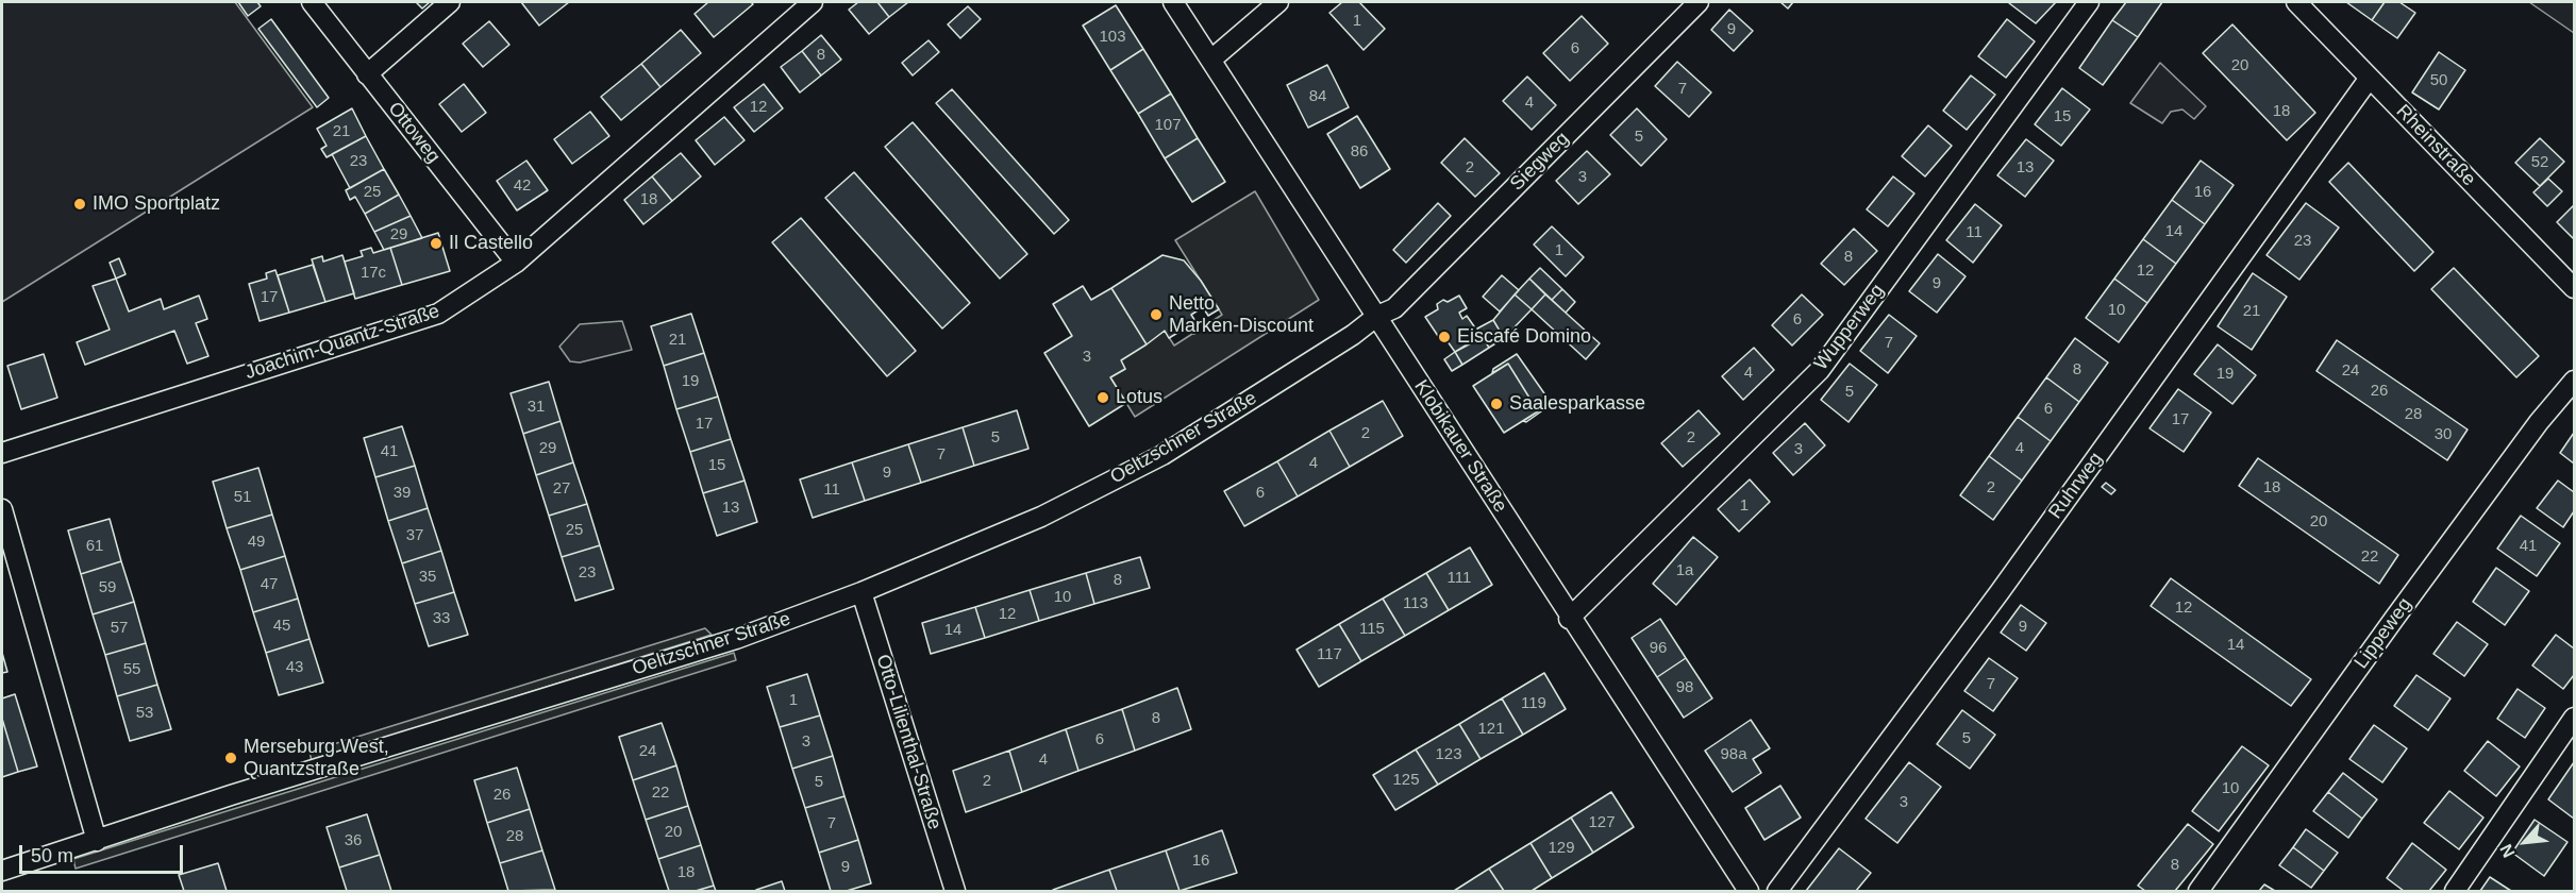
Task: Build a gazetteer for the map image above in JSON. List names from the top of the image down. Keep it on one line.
{"streets":{"street":["Ottoweg","Rheinstraße","Siegweg","Wupperweg","Joachim-Quantz-Straße","Oeltzschner Straße","Klobikauer Straße","Ruhrweg","Lippeweg","Otto-Lilienthal-Straße"]},"crossings":[["Ottoweg","Joachim-Quantz-Straße"],["Rheinstraße","Ruhrweg"],["Siegweg","Oeltzschner Straße"],["Siegweg","Klobikauer Straße"],["Wupperweg","Klobikauer Straße"],["Oeltzschner Straße","Klobikauer Straße"],["Oeltzschner Straße","Otto-Lilienthal-Straße"]],"places":["IMO Sportplatz","Il Castello","Netto Marken-Discount","Eiscafé Domino","Lotus","Saalesparkasse","Merseburg West, Quantzstraße"],"house_numbers":["1","9","103","6","8","20","50","7","84","4","12","18","15","107","21","5","86","23","52","2","13","3","42","25","16","18","14","11","29","23","1","8","12","17c","9","17","10","21","6","21","7","3","8","24","4","19","19","26","5","31","6","28","17","17","2","30","5","2","29","4","3","41","7","4","15","9","2","18","27","11","39","6","51","1","13","20","25","37","49","61","41","22","1a","23","35","111","8","47","59","10","113","12","12","33","45","9","57","115","14","14","96","117","43","55","7","98","1","119","53","8","121","5","6","3","24","123","98a","4","125","2","5","10","22","26","3","127","7","20","28","36","129","16","8","9","18"],"scale_bar":"50 m","north":"bottom left"}
